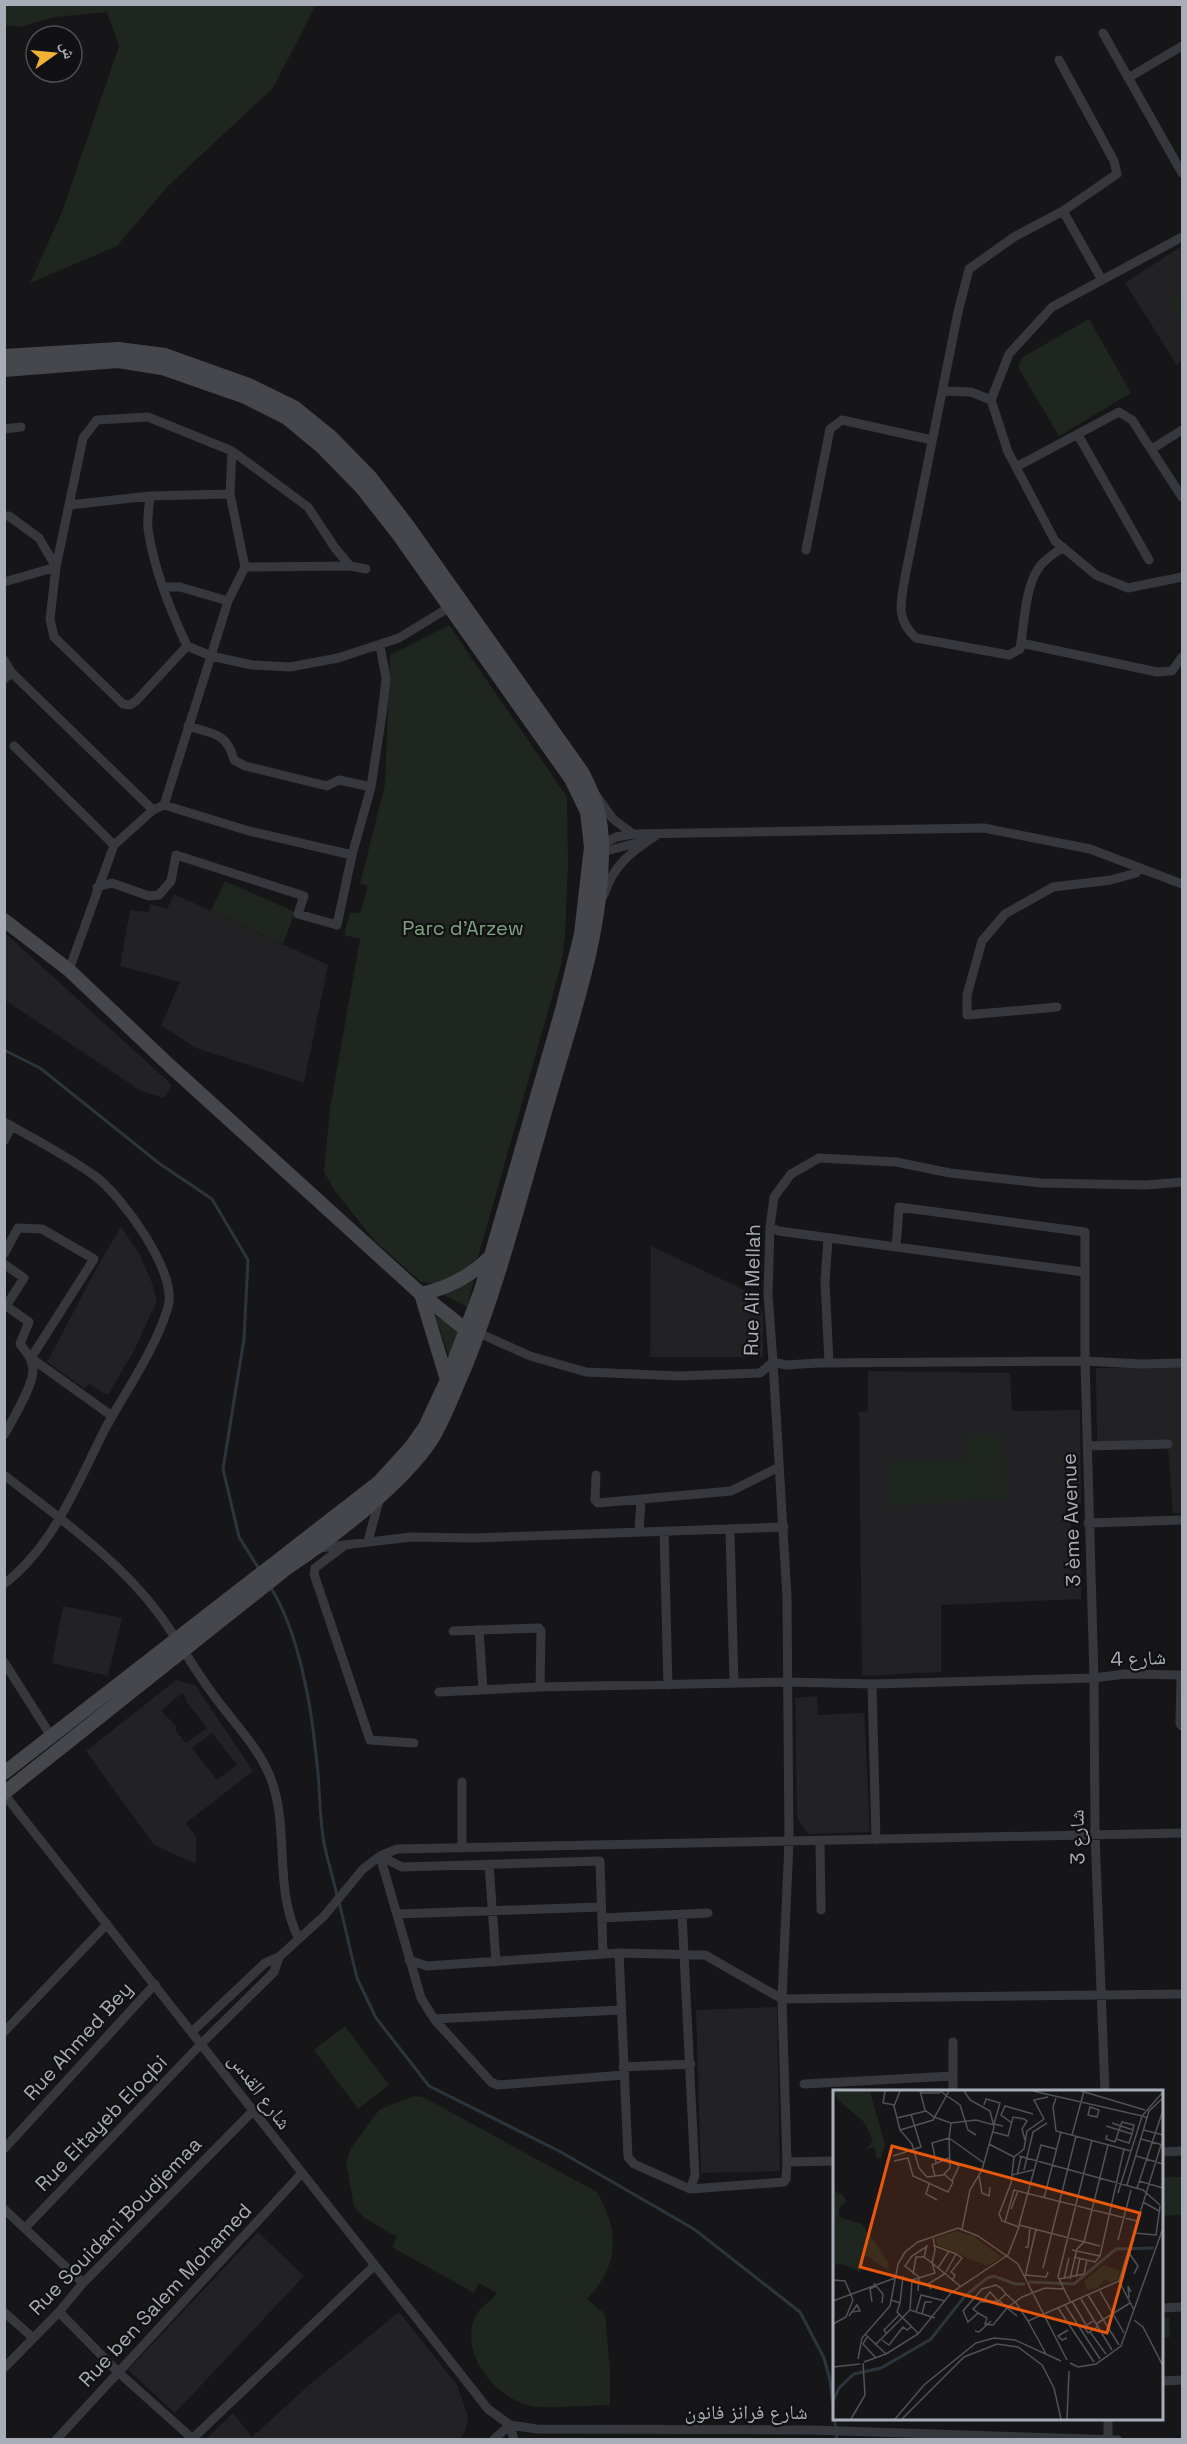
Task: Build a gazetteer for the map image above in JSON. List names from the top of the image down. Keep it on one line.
{"streets":{"street":["Rue Ali Mellah","3 ème Avenue","شارع 4","شارع 3","Rue Ahmed Bey","شارع القدس","Rue Eltayeb Eloqbi","Rue Souidani Boudjemaa","Rue ben Salem Mohamed","شارع فرانز فانون"]},"crossings":[["3 ème Avenue","شارع 4"],["3 ème Avenue","شارع 3"],["شارع 4","شارع 3"],["Rue Ahmed Bey","شارع القدس"],["شارع القدس","Rue Eltayeb Eloqbi"],["شارع القدس","Rue Souidani Boudjemaa"],["شارع القدس","Rue ben Salem Mohamed"],["شارع القدس","شارع فرانز فانون"]],"parks":["Parc d'Arzew"],"north":"right"}
